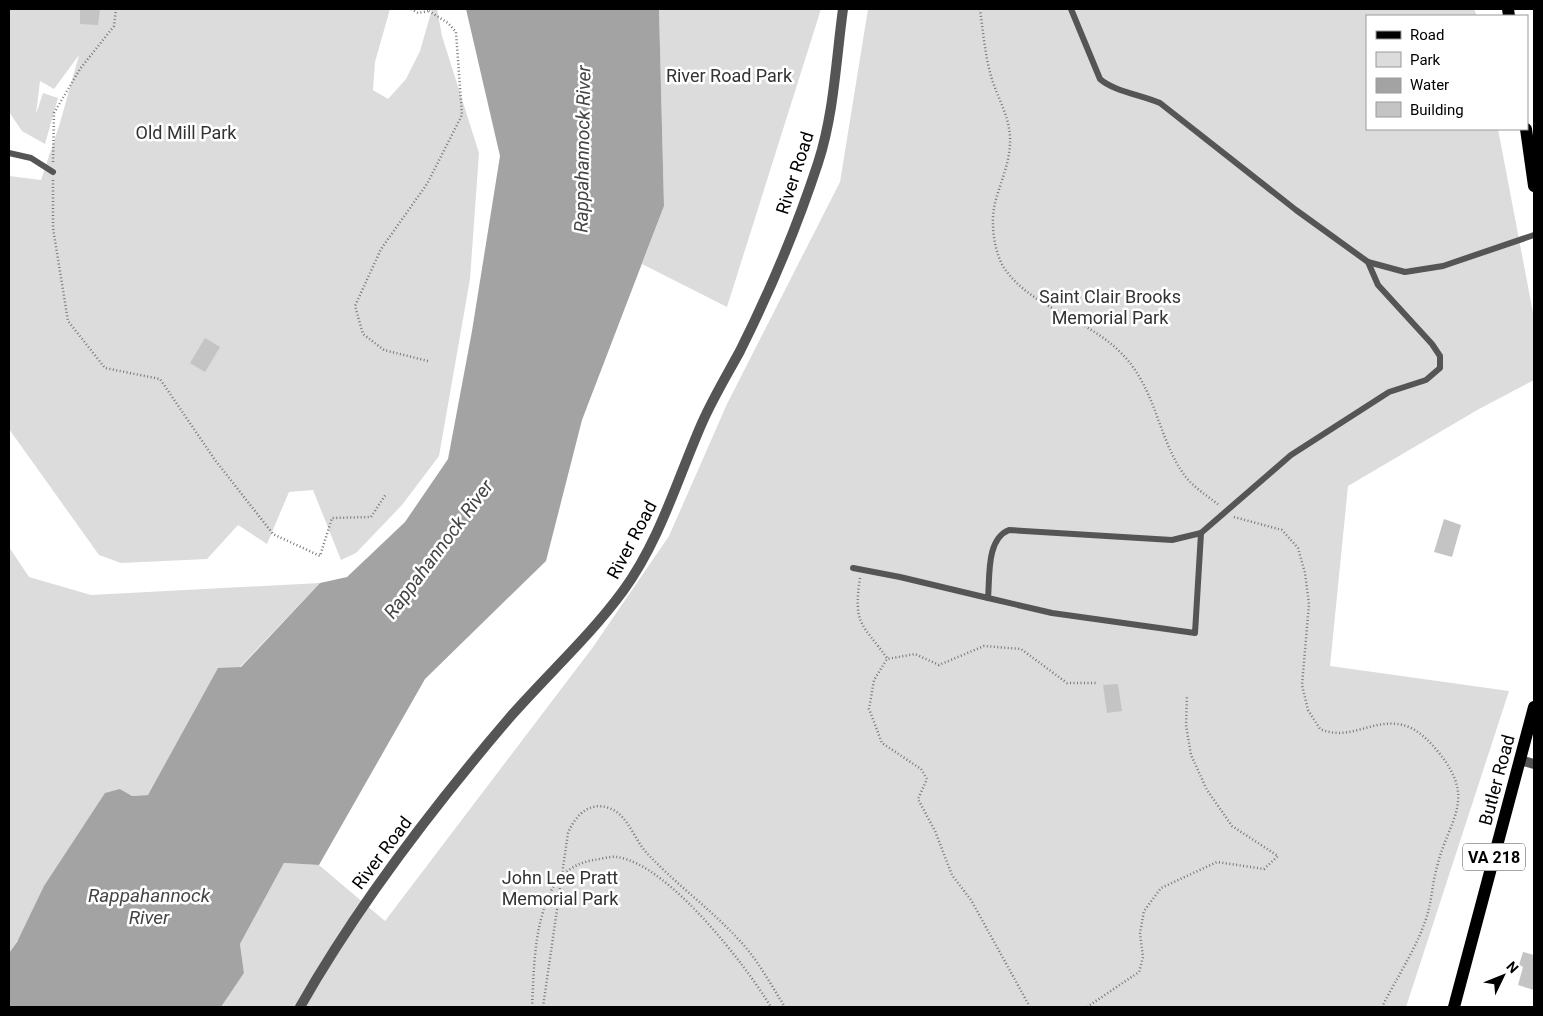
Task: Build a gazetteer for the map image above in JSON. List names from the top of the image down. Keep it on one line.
{"streets":{"main road":["Butler Road","VA 218"],"street":["River Road"]},"water":["Rappahannock River"],"parks":["River Road Park","Old Mill Park","Saint Clair Brooks Memorial Park","John Lee Pratt Memorial Park"],"legend":["Road","Park","Water","Building"],"north":"top right"}
